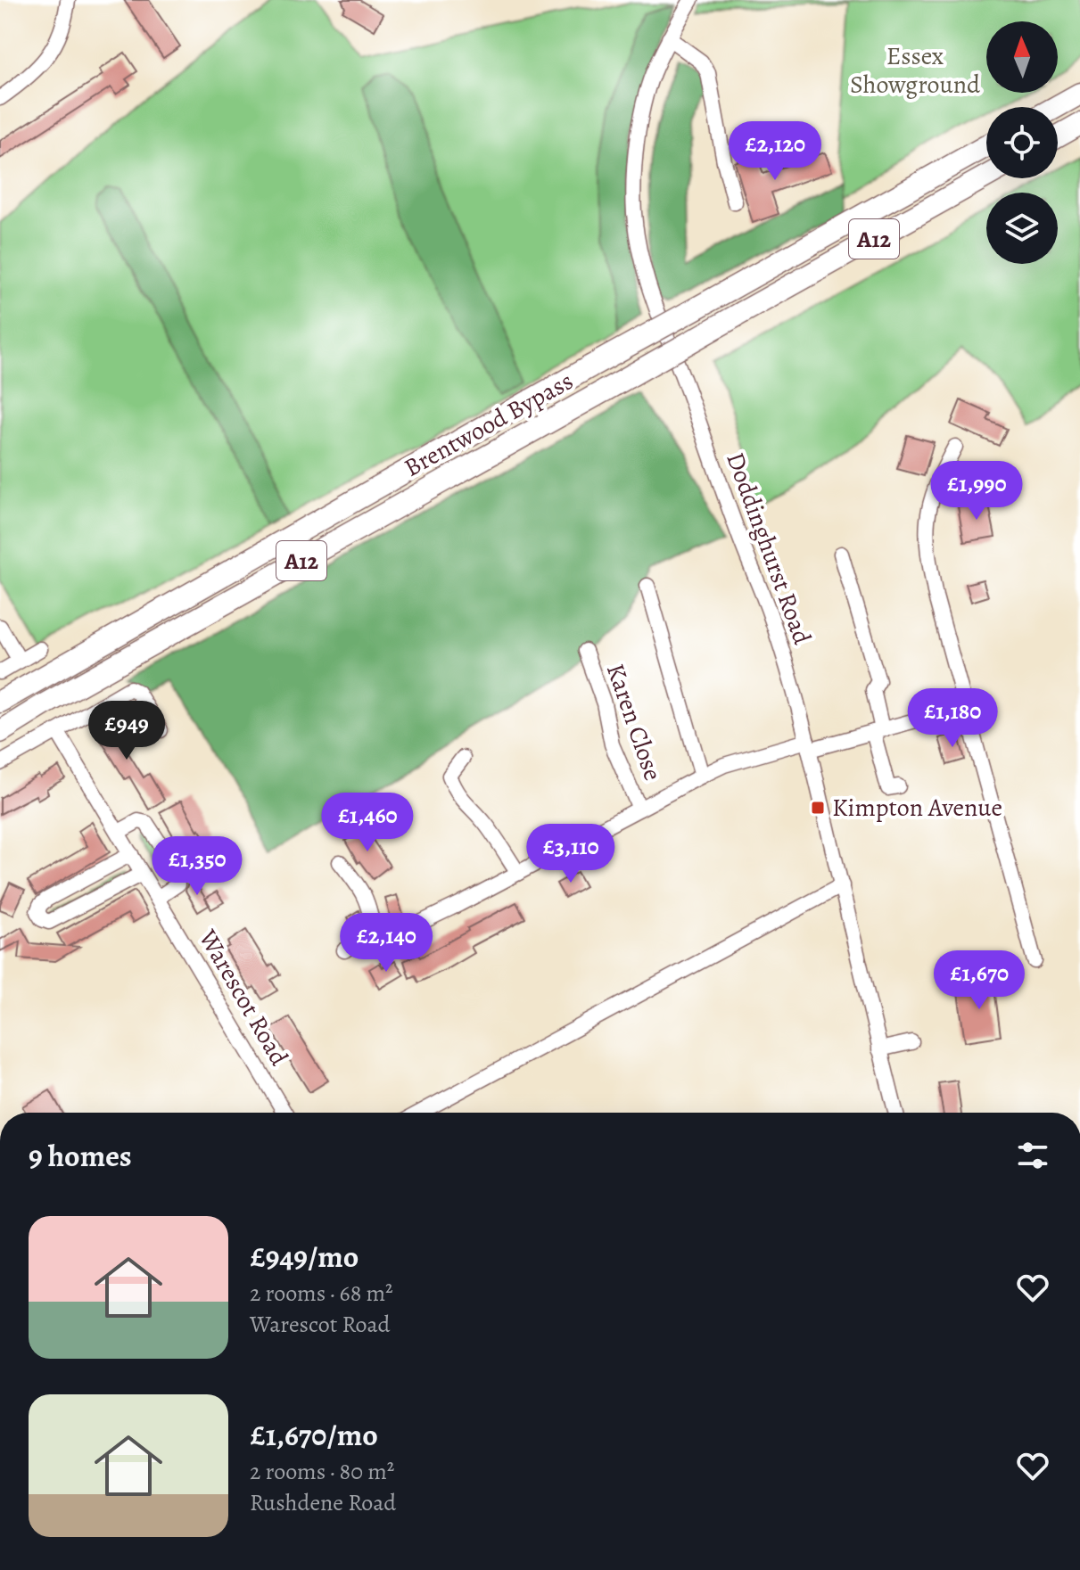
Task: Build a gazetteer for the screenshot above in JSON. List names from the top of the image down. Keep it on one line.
{"streets":{"highway":["A12","Brentwood Bypass"],"street":["Doddinghurst Road","Karen Close","Warescot Road"]},"parks":["Essex Showground"],"places":{"transit":["Kimpton Avenue"]},"north":"top","page":{"price":["£2,120","£1,990","£1,180","£949","£1,460","£3,110","£1,350","£2,140","£1,670"],"heading":"9 homes","list":[{"name":"£949/mo","note":"2 rooms · 68 m² · Warescot Road"},{"name":"£1,670/mo","note":"2 rooms · 80 m² · Rushdene Road"}]}}
